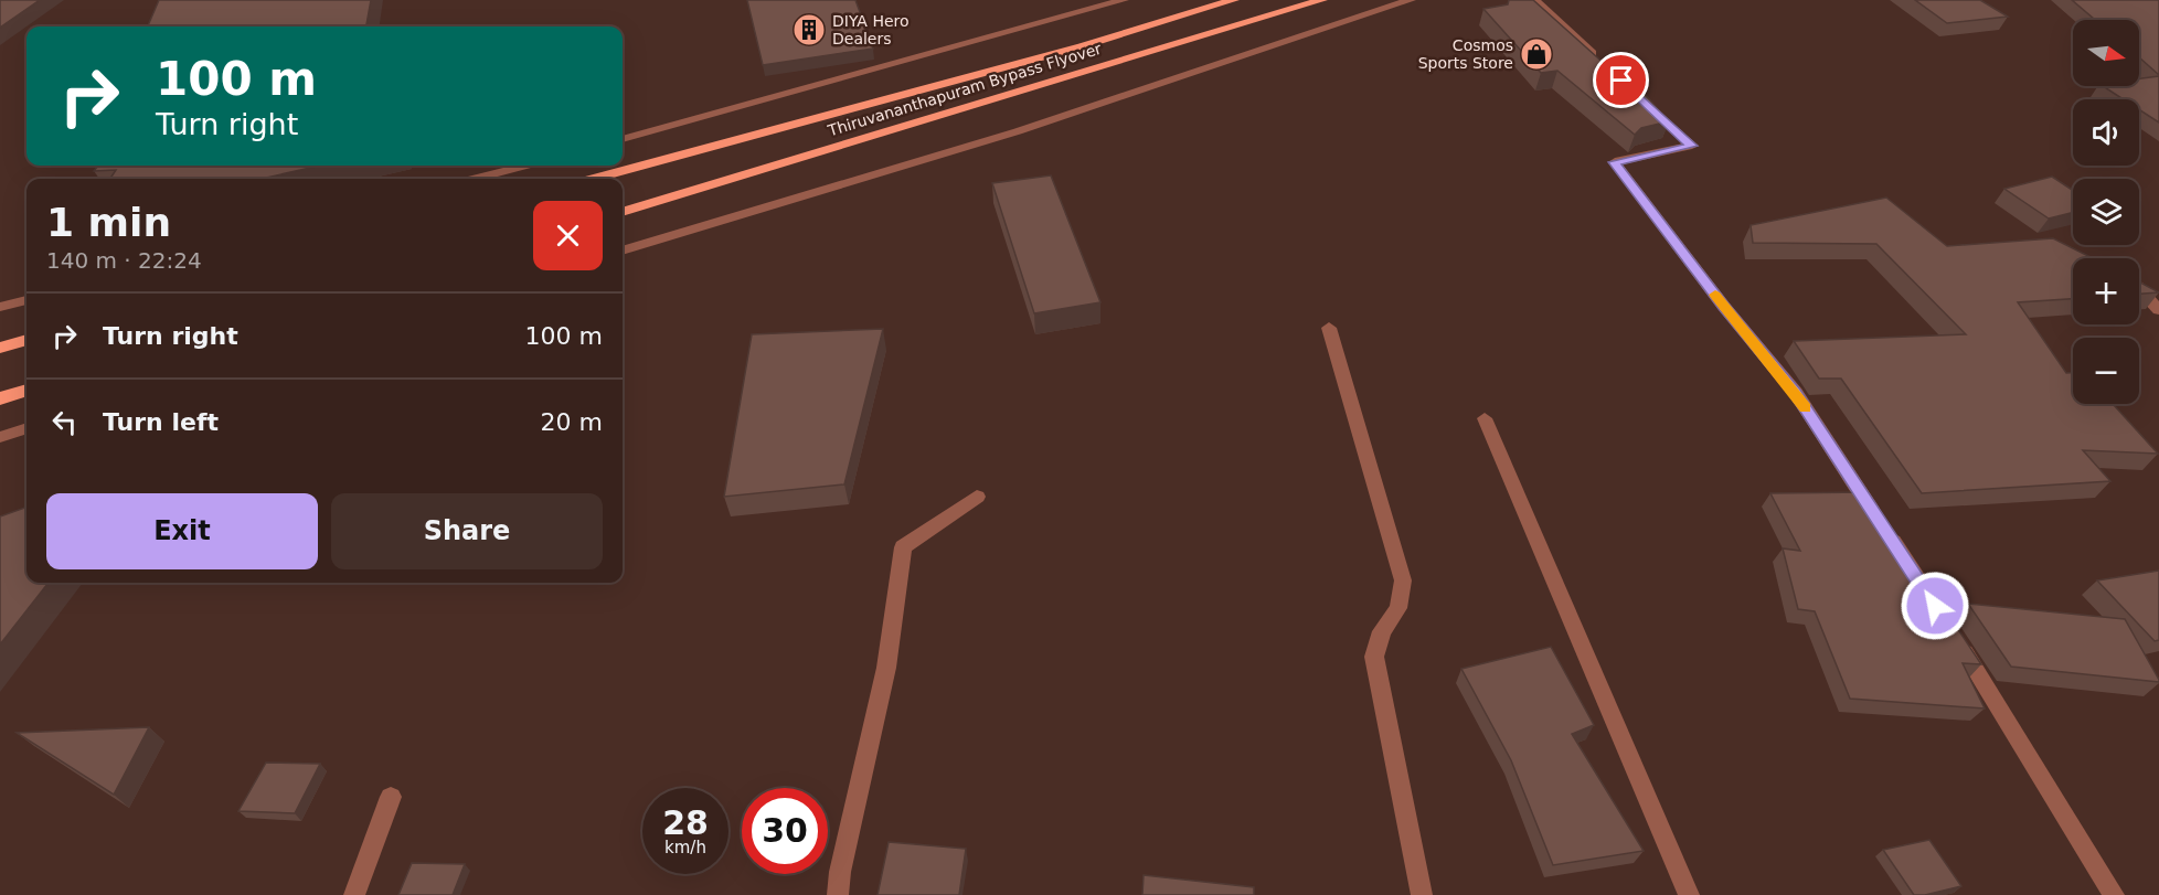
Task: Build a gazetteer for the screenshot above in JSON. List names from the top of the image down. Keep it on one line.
{"streets":{"highway":["Thiruvananthapuram Bypass Flyover"]},"places":{"building":["DIYA Hero Dealers"],"shop":["Cosmos Sports Store"]},"north":"right","page":{"map_buttons":["+","−"],"turn":["100 m","Turn right"],"heading":["1 min","140 m · 22:24"],"list":[{"name":"Turn right","value":"100 m"},{"name":"Turn left","value":"20 m"}],"buttons":["Exit","Share"],"speed":"28 km/h","limit":"30"}}
